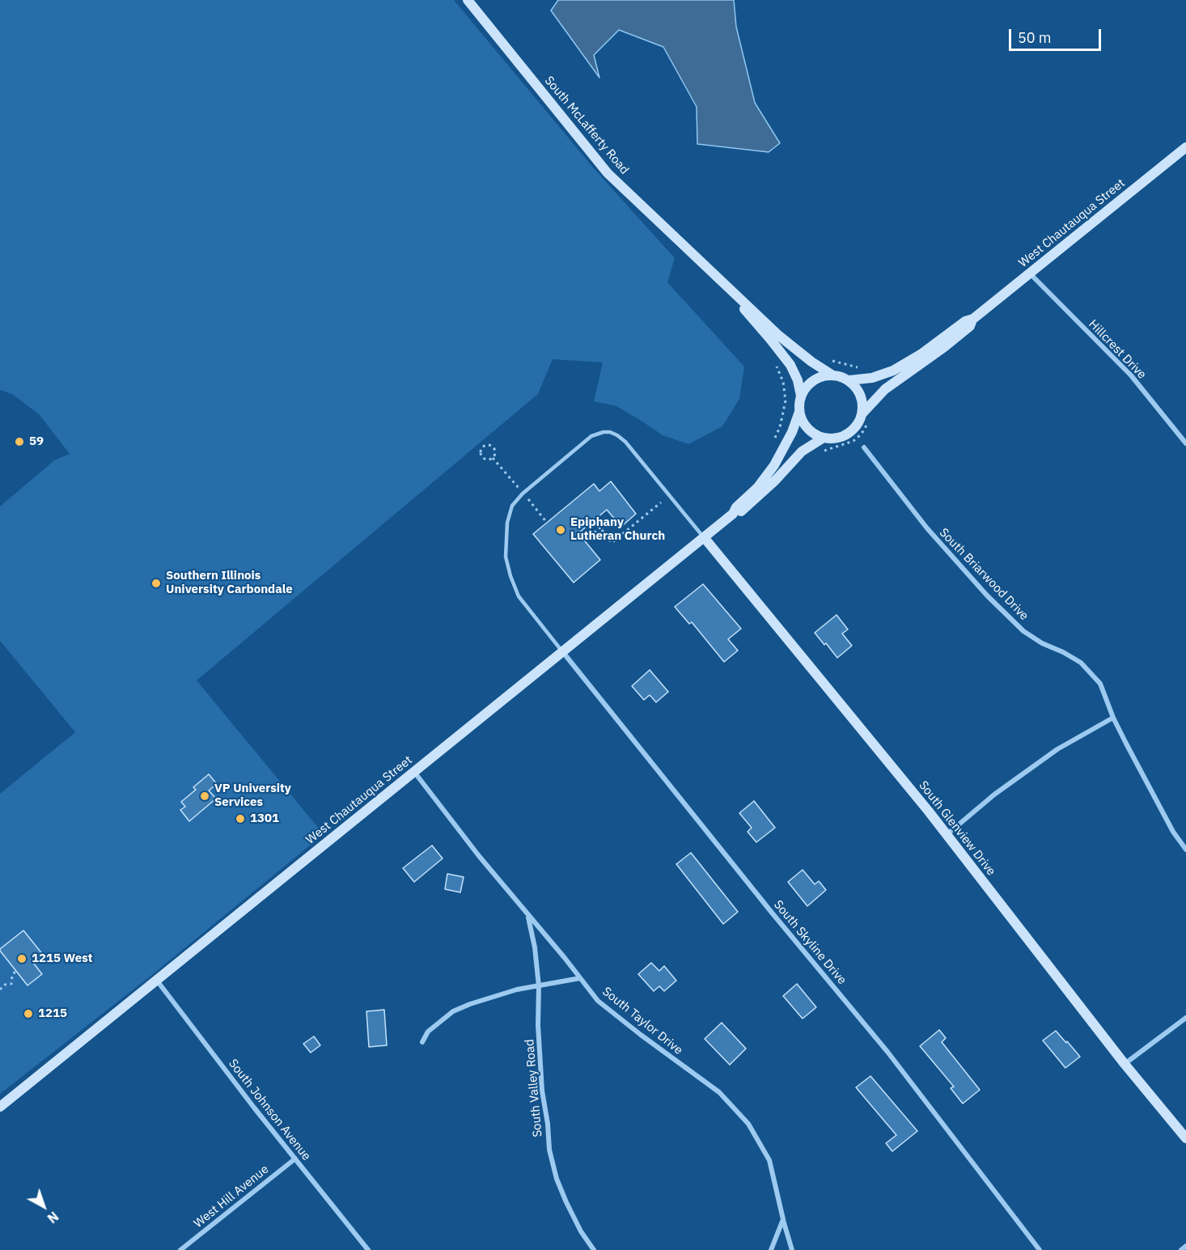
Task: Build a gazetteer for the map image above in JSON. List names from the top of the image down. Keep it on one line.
{"streets":{"street":["South McLafferty Road","West Chautauqua Street","Hillcrest Drive","South Briarwood Drive","South Glenview Drive","South Skyline Drive","South Taylor Drive","South Valley Road","South Johnson Avenue","West Hill Avenue"]},"crossings":[["South McLafferty Road","West Chautauqua Street"],["West Chautauqua Street","Hillcrest Drive"],["West Chautauqua Street","South Glenview Drive"],["West Chautauqua Street","South Skyline Drive"],["West Chautauqua Street","South Taylor Drive"],["West Chautauqua Street","South Johnson Avenue"],["South Taylor Drive","South Valley Road"],["South Johnson Avenue","West Hill Avenue"]],"places":["59","Epiphany Lutheran Church","Southern Illinois University Carbondale","VP University Services","1301","1215 West","1215"],"scale_bar":"50 m","north":"bottom right"}
